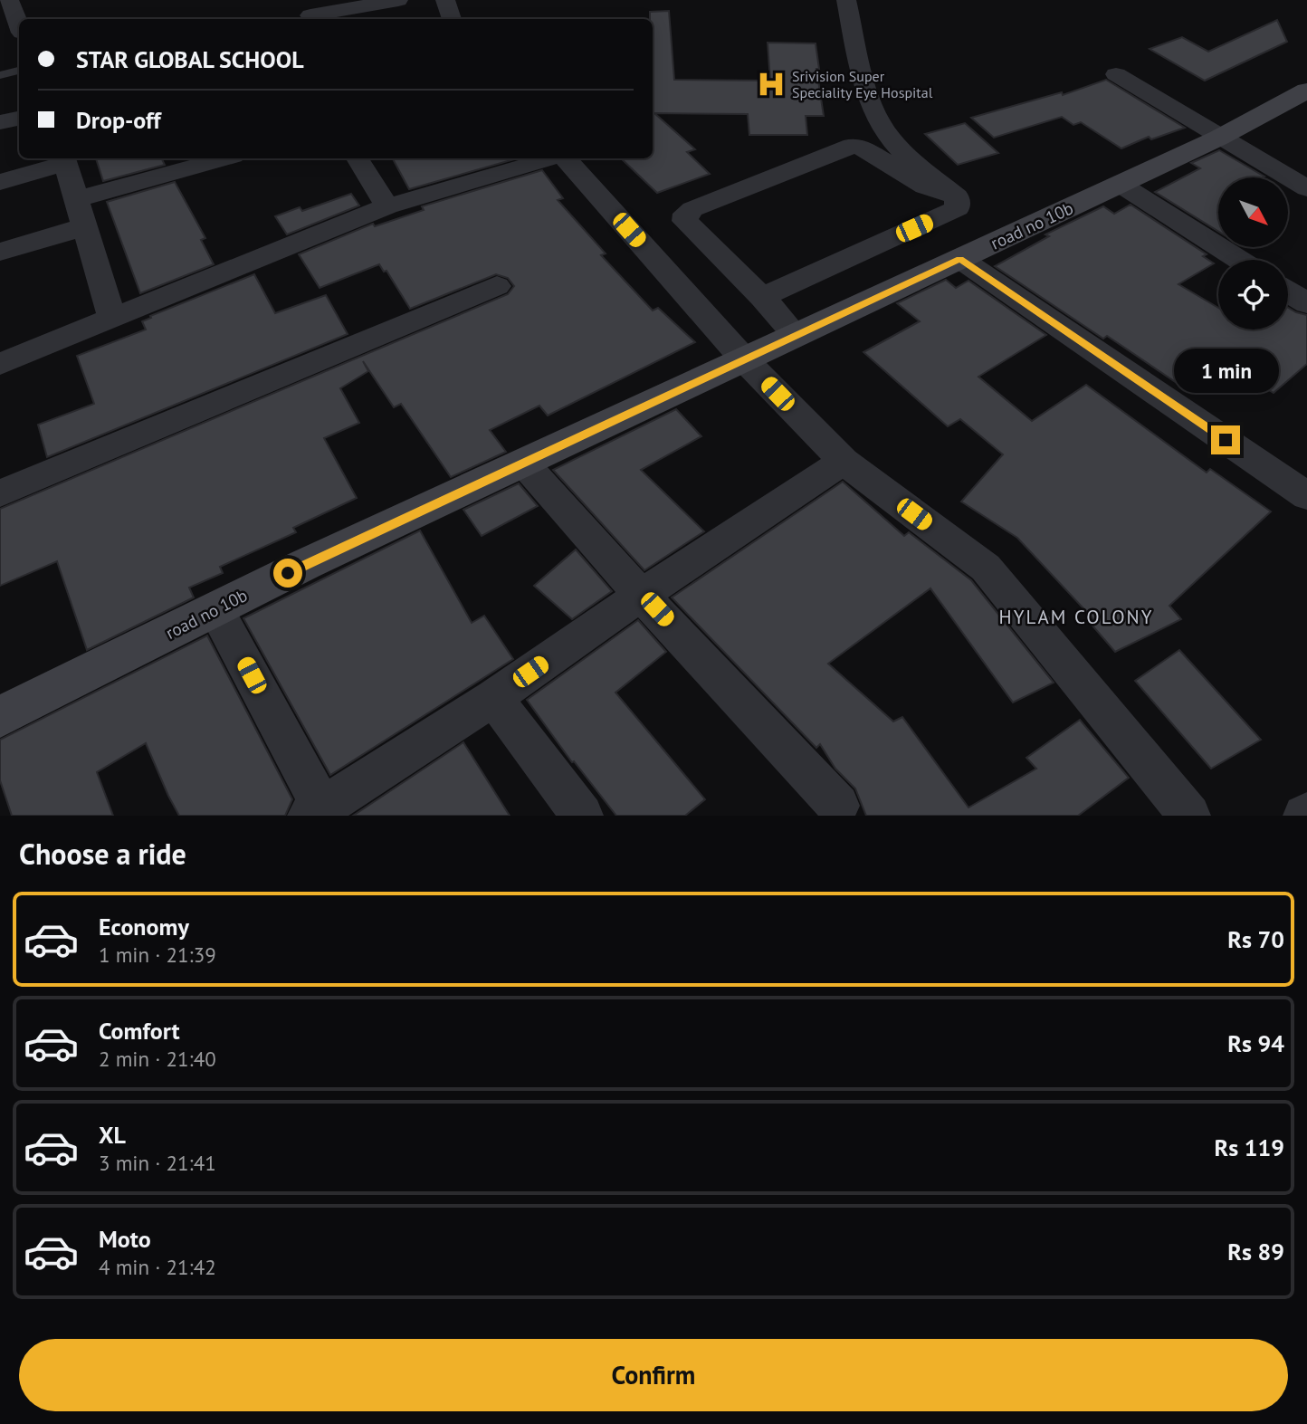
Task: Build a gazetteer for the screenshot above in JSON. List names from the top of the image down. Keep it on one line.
{"streets":{"street":["road no 10b"]},"districts":["HYLAM COLONY"],"places":{"hospital":["Srivision Super Speciality Eye Hospital"]},"north":"bottom right","page":{"banner":["STAR GLOBAL SCHOOL","Drop-off"],"bubble":"1 min","heading":"Choose a ride","list":[{"name":"Economy","note":"1 min · 21:39","value":"Rs 70"},{"name":"Comfort","note":"2 min · 21:40","value":"Rs 94"},{"name":"XL","note":"3 min · 21:41","value":"Rs 119"},{"name":"Moto","note":"4 min · 21:42","value":"Rs 89"}],"buttons":"Confirm"}}
